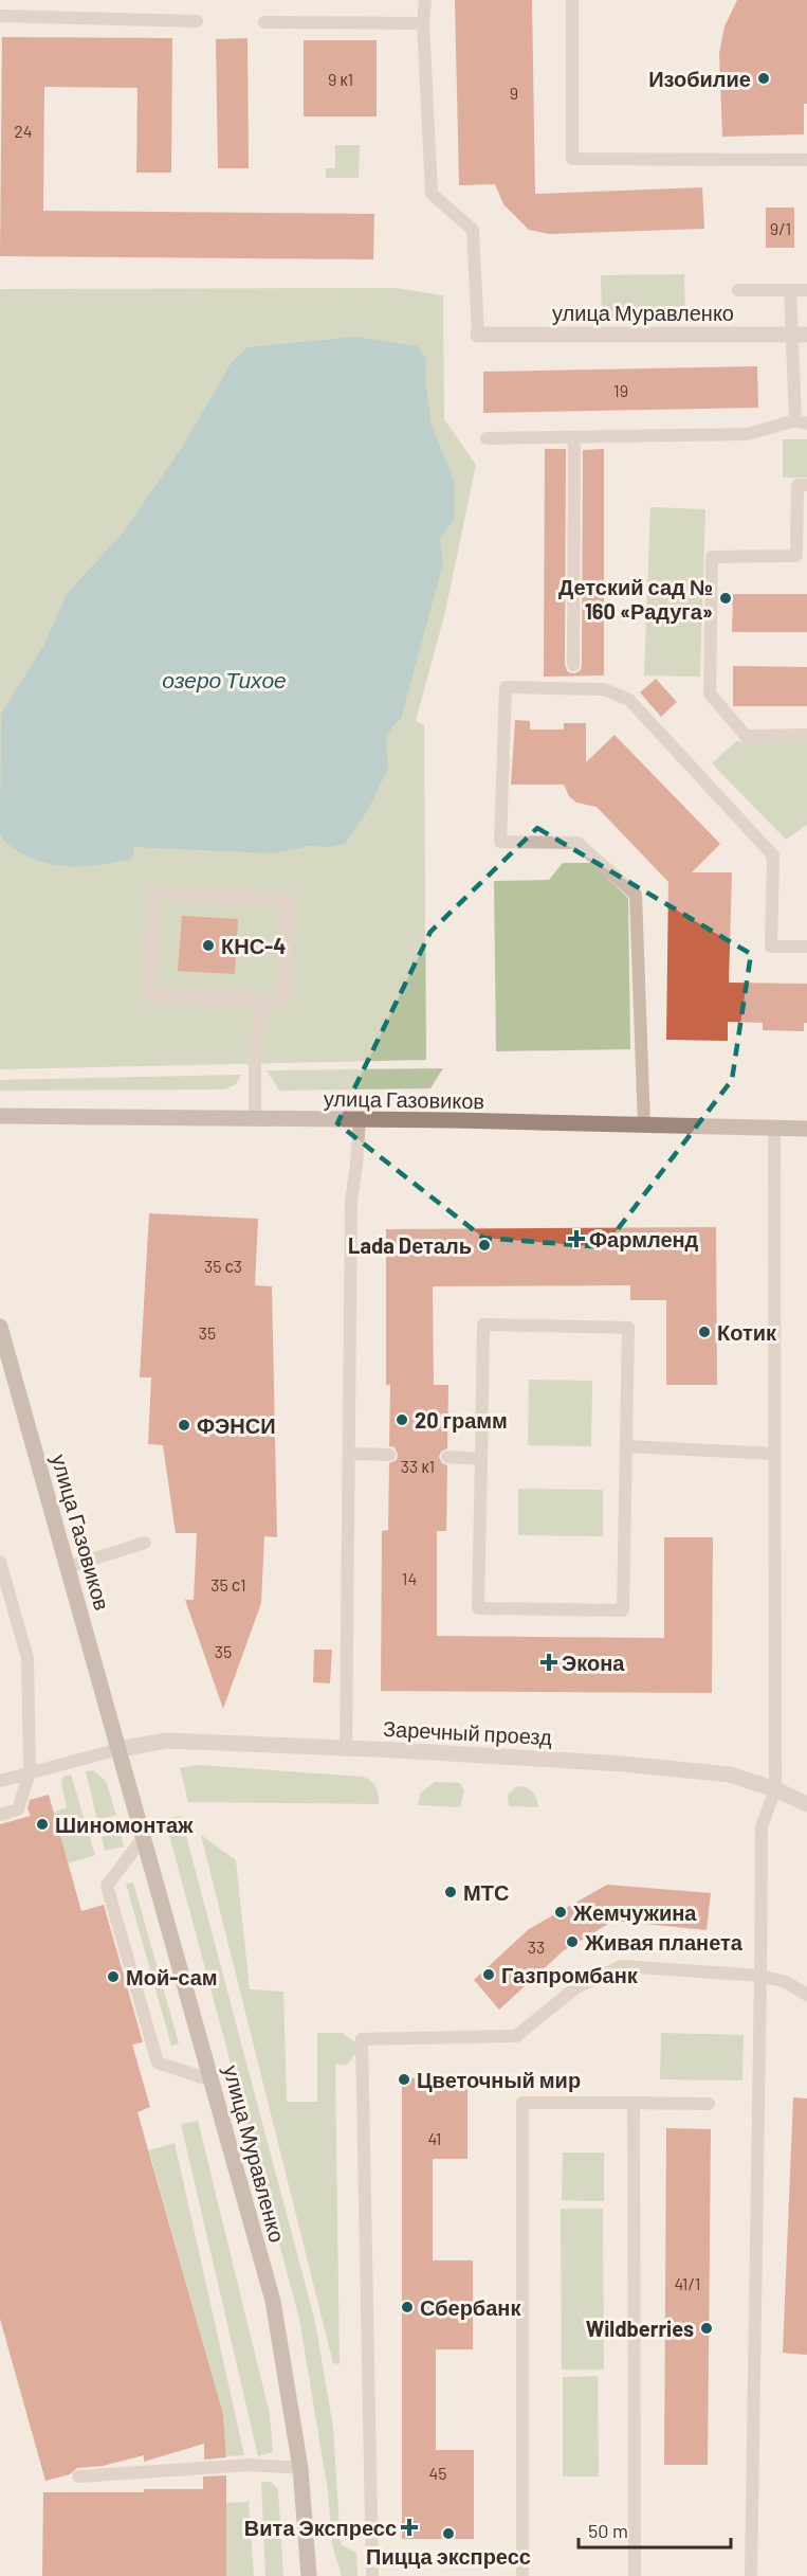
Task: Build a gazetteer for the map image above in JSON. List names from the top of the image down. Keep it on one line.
{"streets":{"main road":["улица Муравленко","улица Газовиков"],"street":["Заречный проезд"]},"crossings":[["улица Муравленко","улица Газовиков"],["улица Муравленко","Заречный проезд"],["улица Газовиков","Заречный проезд"]],"water":["озеро Тихое"],"places":{"other":["Изобилие","Детский сад № 160 «Радуга»","КНС-4","Lada Dеталь","Котик","20 грамм","ФЭНСИ","Шиномонтаж","МТС","Жемчужина","Живая планета","Газпромбанк","Мой-сам","Цветочный мир","Сбербанк","Wildberries","Пицца экспресс"],"health":["Фармленд","Экона","Вита Экспресс"]},"house_numbers":["9 к1","9","24","9/1","19","35 с3","35","33 к1","14","35 с1","35","33","41","41/1","45"],"scale_bar":"50 m"}
